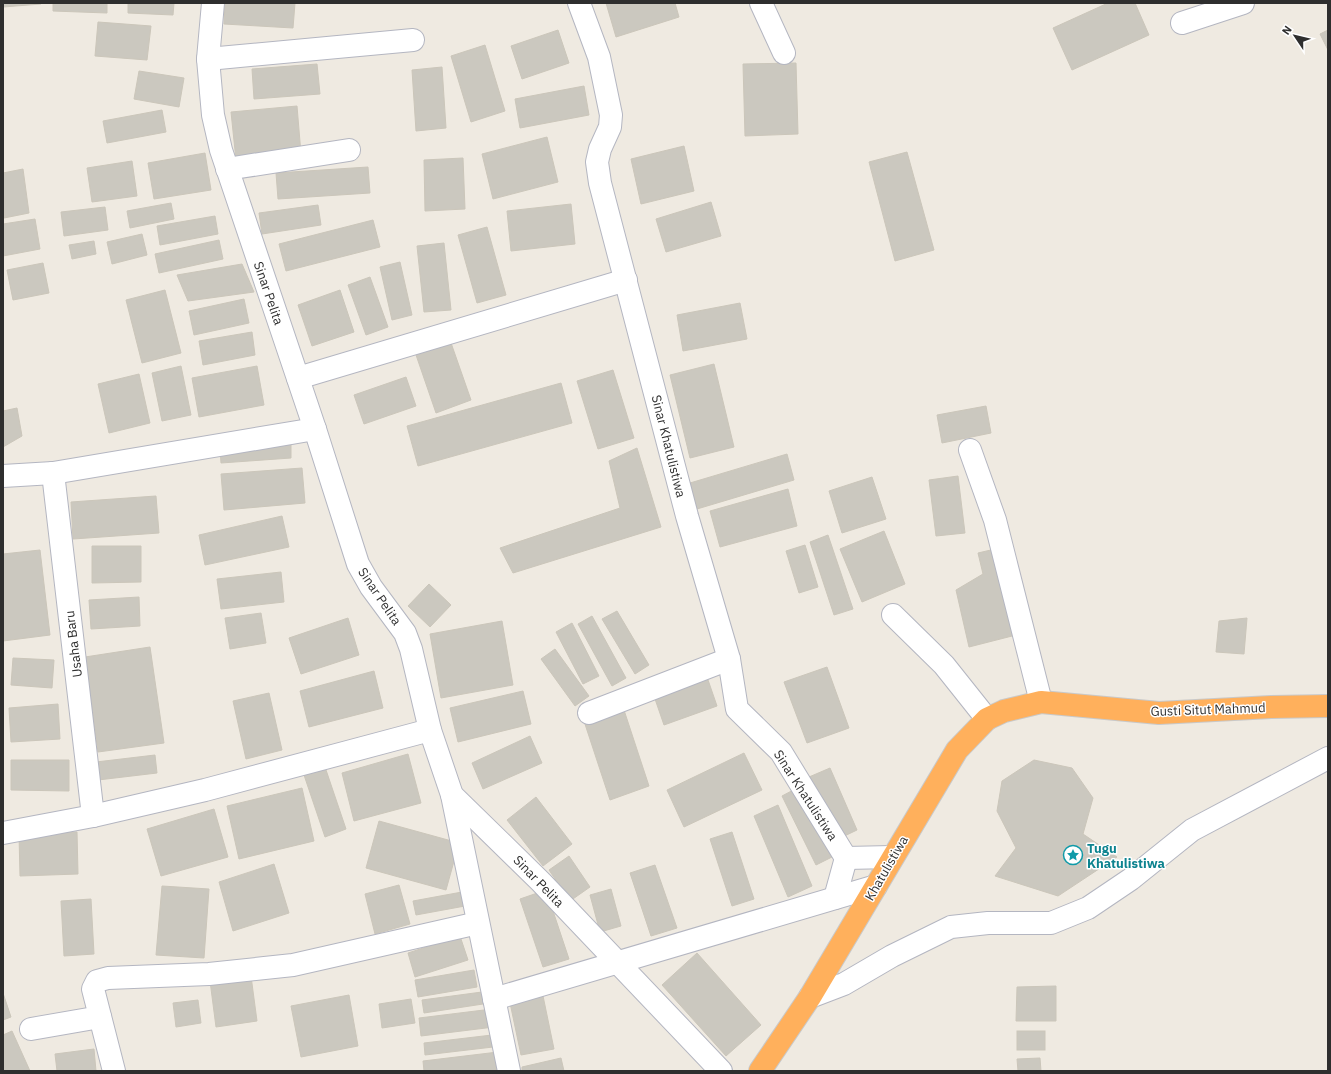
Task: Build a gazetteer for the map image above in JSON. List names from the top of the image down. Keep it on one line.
{"streets":{"highway":["Gusti Situt Mahmud","Khatulistiwa"],"street":["Sinar Pelita","Sinar Khatulistiwa","Usaha Baru"]},"crossings":[["Gusti Situt Mahmud","Khatulistiwa"]],"places":{"place":["Tugu Khatulistiwa"]},"north":"top left"}
